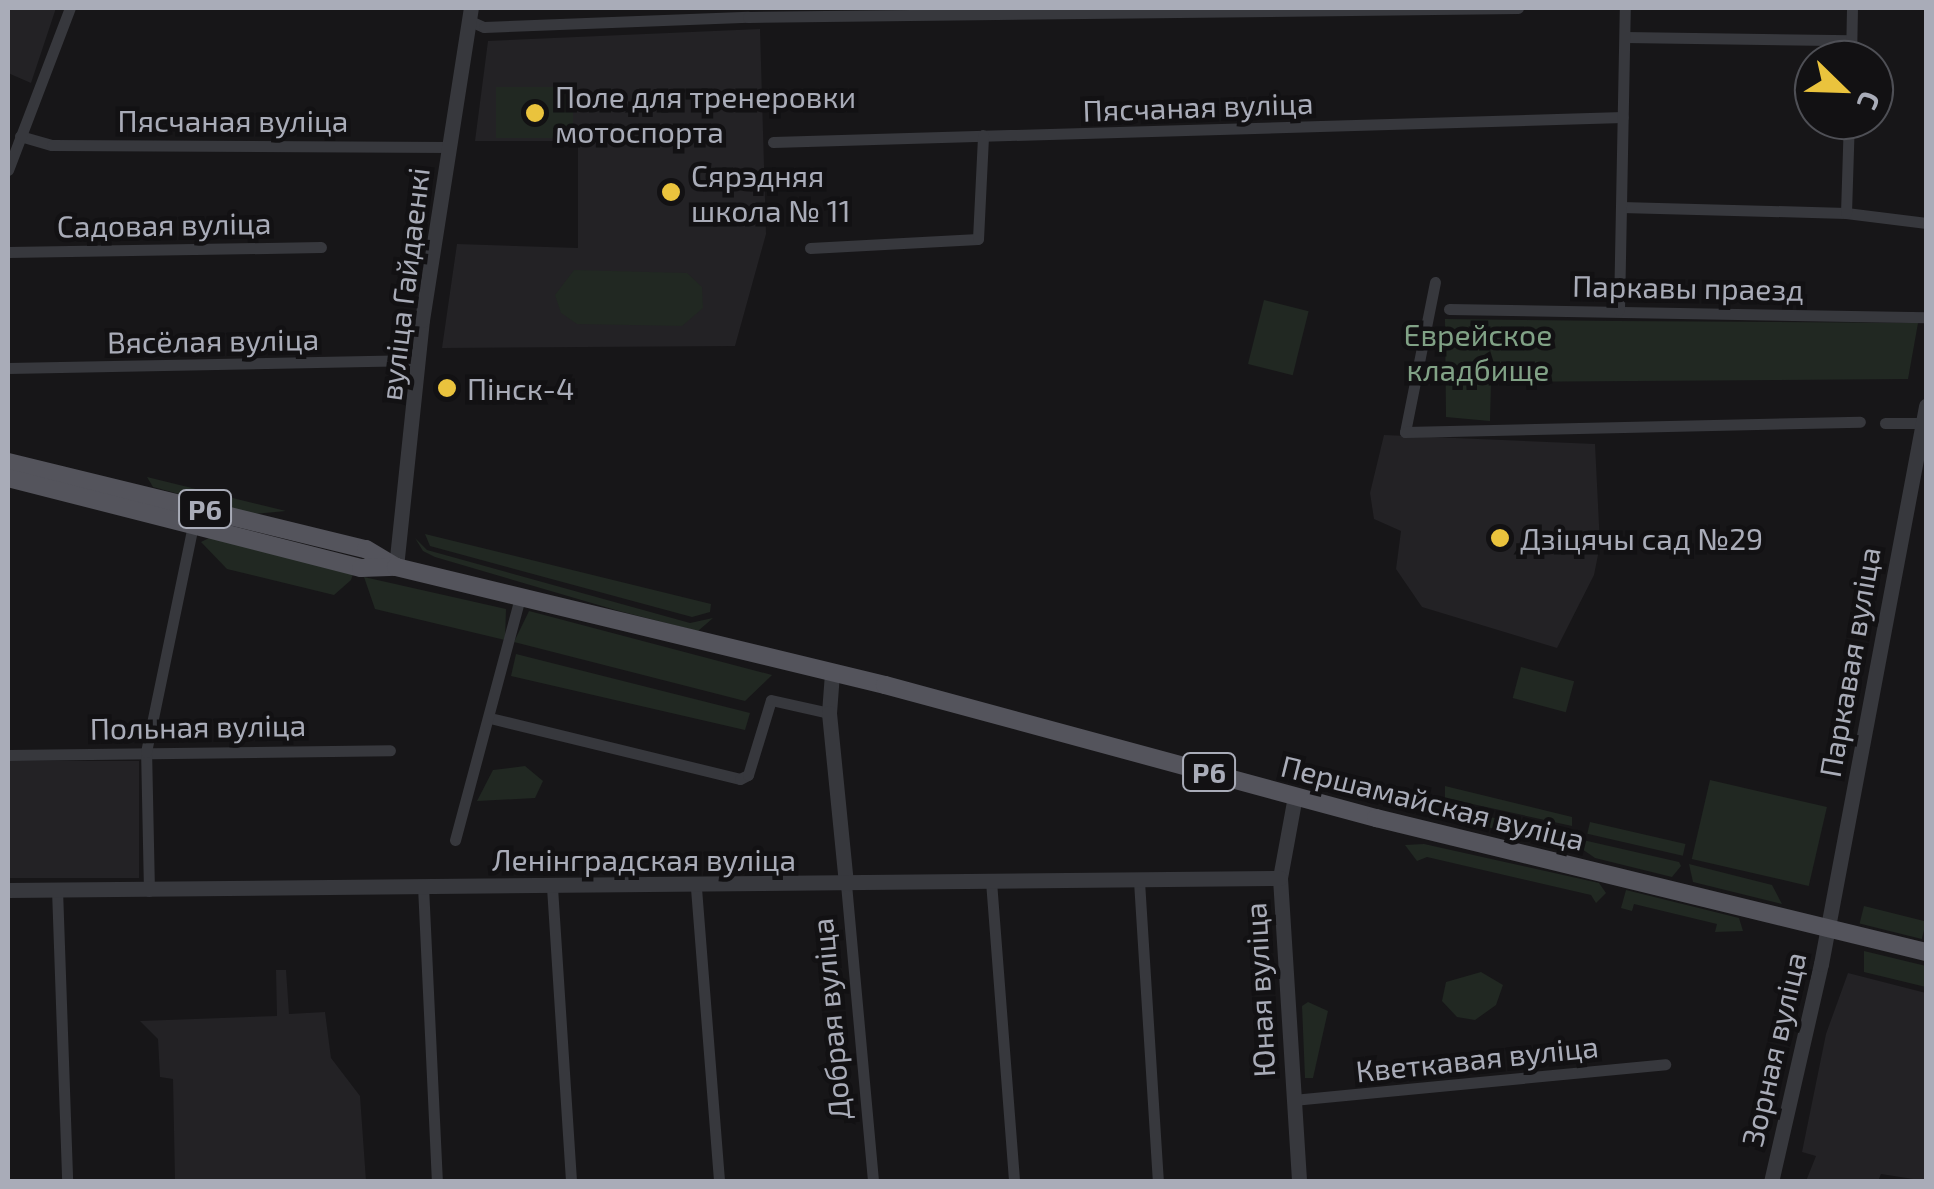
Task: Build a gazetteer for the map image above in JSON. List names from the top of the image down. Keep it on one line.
{"streets":{"main road":["Р6","Першамайская вуліца"],"street":["Пясчаная вуліца","Садовая вуліца","вуліца Гайдаенкі","Паркавы праезд","Вясёлая вуліца","Паркавая вуліца","Польная вуліца","Ленінградская вуліца","Юная вуліца","Добрая вуліца","Зорная вуліца","Кветкавая вуліца"]},"crossings":[["Пясчаная вуліца","вуліца Гайдаенкі"],["вуліца Гайдаенкі","Вясёлая вуліца"],["вуліца Гайдаенкі","Першамайская вуліца"],["Паркавая вуліца","Першамайская вуліца"],["Паркавая вуліца","Зорная вуліца"],["Першамайская вуліца","Юная вуліца"],["Першамайская вуліца","Добрая вуліца"],["Першамайская вуліца","Зорная вуліца"],["Ленінградская вуліца","Юная вуліца"],["Ленінградская вуліца","Добрая вуліца"],["Юная вуліца","Кветкавая вуліца"]],"parks":["Еврейское кладбище"],"places":["Поле для тренеровки мотоспорта","Сярэдняя школа № 11","Пінск-4","Дзіцячы сад №29"],"north":"bottom right"}
